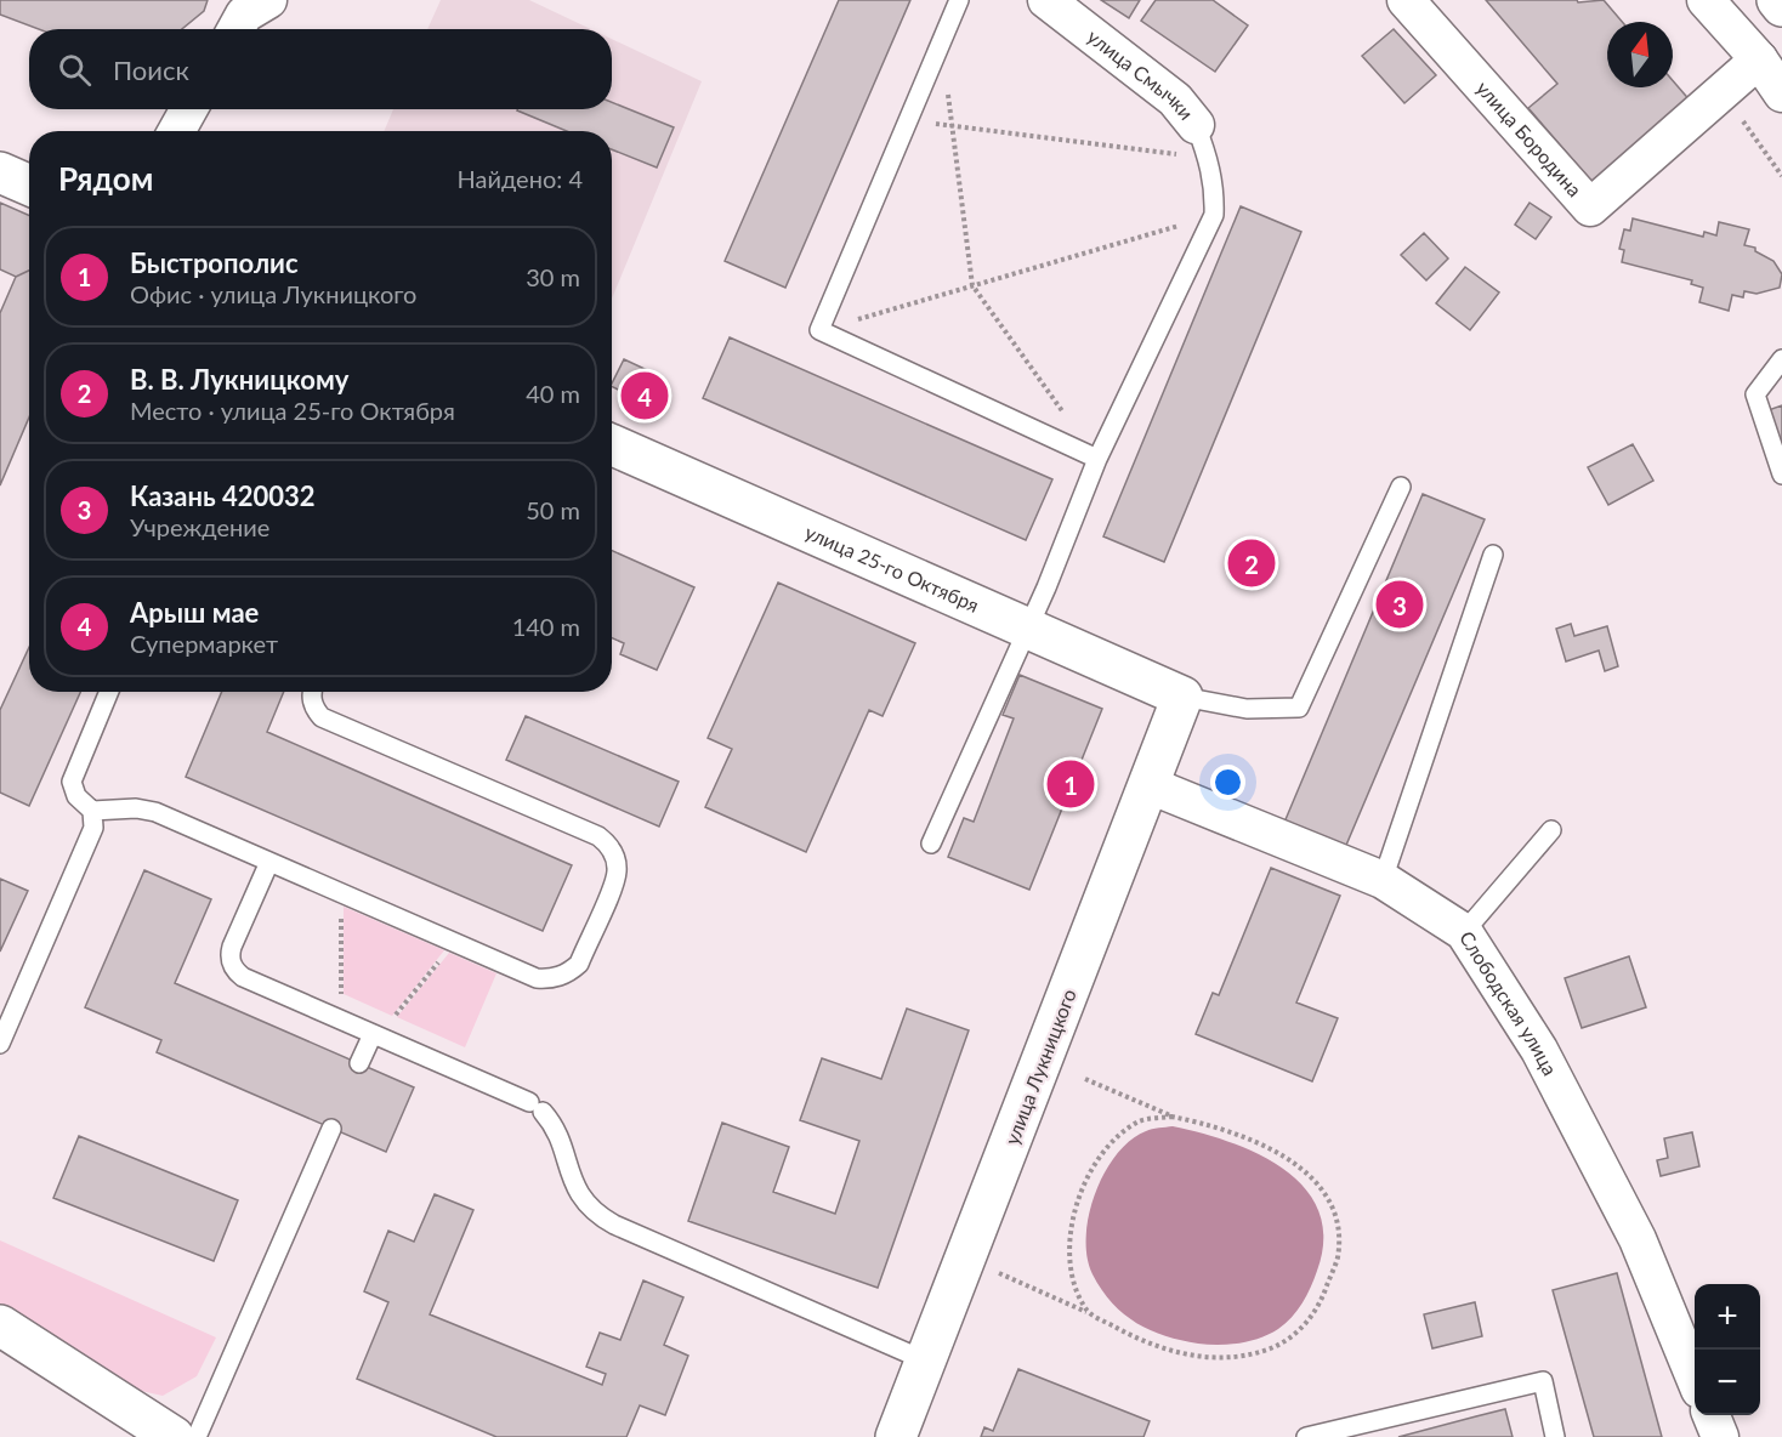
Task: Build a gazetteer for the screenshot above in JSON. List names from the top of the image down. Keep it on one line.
{"streets":{"street":["улица Смычки","улица Бородина","улица 25-го Октября","Слободская улица","улица Лукницкого"]},"crossings":[["улица 25-го Октября","улица Лукницкого"],["Слободская улица","улица Лукницкого"]],"north":"top","page":{"search":"Поиск","heading":["Рядом","Найдено: 4"],"list":[{"mark":"1","name":"Быстрополис","note":"Офис · улица Лукницкого","value":"30 m"},{"mark":"2","name":"В. В. Лукницкому","note":"Место · улица 25-го Октября","value":"40 m"},{"mark":"3","name":"Казань 420032","note":"Учреждение","value":"50 m"},{"mark":"4","name":"Арыш мае","note":"Супермаркет","value":"140 m"}],"pins":["4","2","3","1"],"map_buttons":["+","−"]}}
